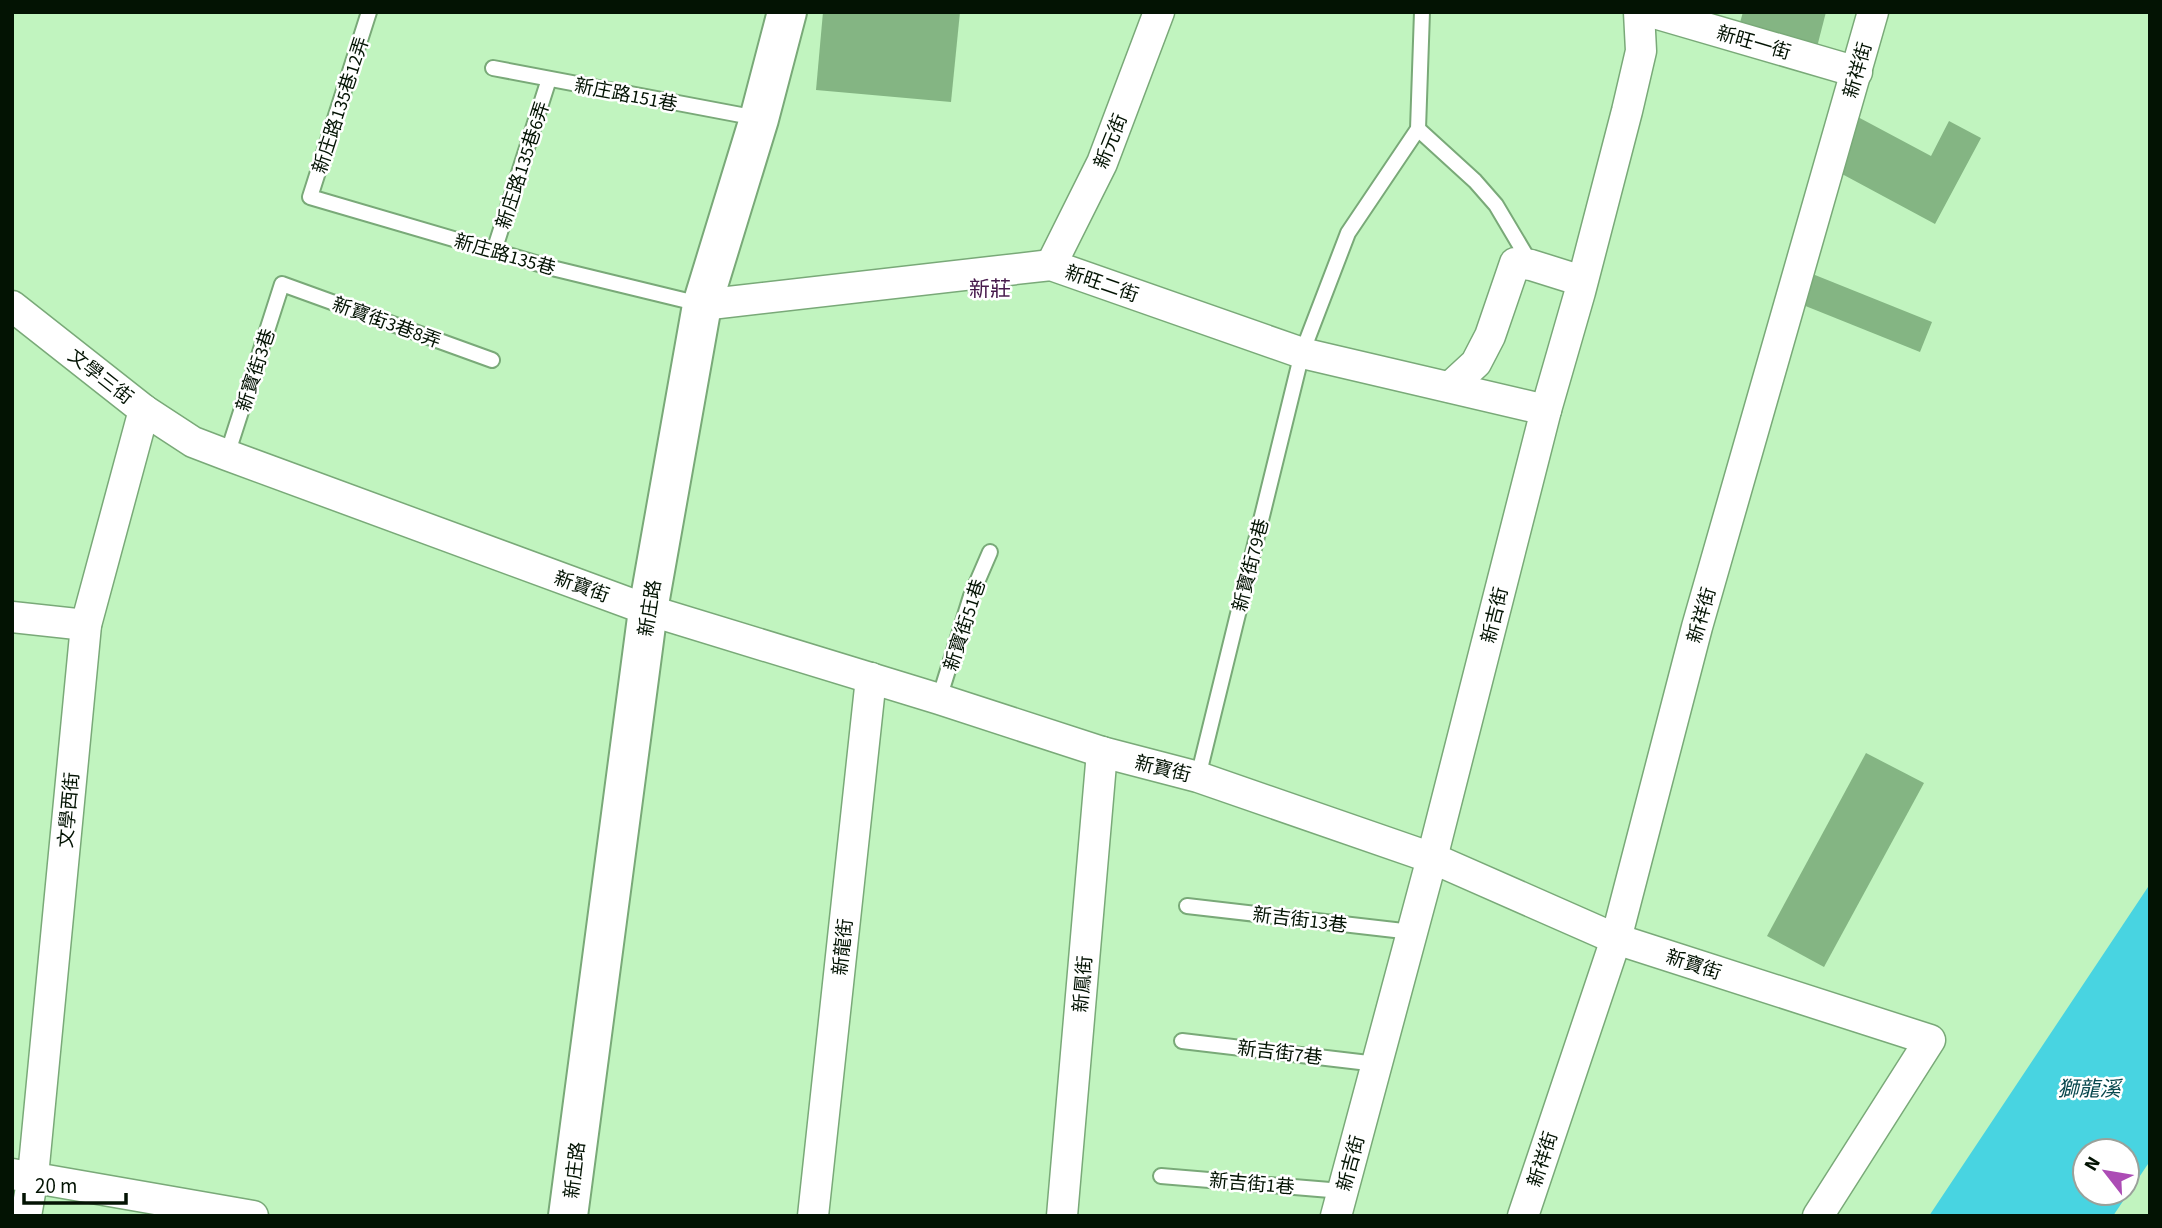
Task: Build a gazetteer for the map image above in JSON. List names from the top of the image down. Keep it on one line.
{"streets":{"street":["新旺一街","新祥街","新元街","新旺二街","文學三街","新寶街","新庄路","新吉街","文學西街","新龍街","新鳳街"],"lane":["新庄路151巷","新庄路135巷12弄","新庄路135巷6弄","新庄路135巷","新寶街3巷8弄","新寶街3巷","新寶街79巷","新寶街51巷","新吉街13巷","新吉街7巷","新吉街1巷"]},"crossings":[["新旺一街","新祥街"],["新祥街","新寶街"],["新庄路151巷","新庄路135巷6弄"],["新庄路151巷","新庄路"],["新庄路135巷12弄","新庄路135巷"],["新元街","新旺二街"],["新庄路135巷6弄","新庄路135巷"],["新庄路135巷","新旺二街"],["新庄路135巷","新庄路"],["新旺二街","新寶街79巷"],["新旺二街","新庄路"],["新旺二街","新吉街"],["新寶街3巷8弄","新寶街3巷"],["新寶街3巷","新寶街"],["文學三街","新寶街"],["文學三街","文學西街"],["新寶街79巷","新寶街"],["新寶街","新庄路"],["新寶街","新吉街"],["新寶街","新寶街51巷"],["新寶街","新龍街"],["新寶街","新鳳街"],["新吉街","新吉街13巷"],["新吉街","新吉街7巷"],["新吉街","新吉街1巷"]],"districts":["新莊"],"water":["獅龍溪"],"scale_bar":"20 m","north":"top left"}
